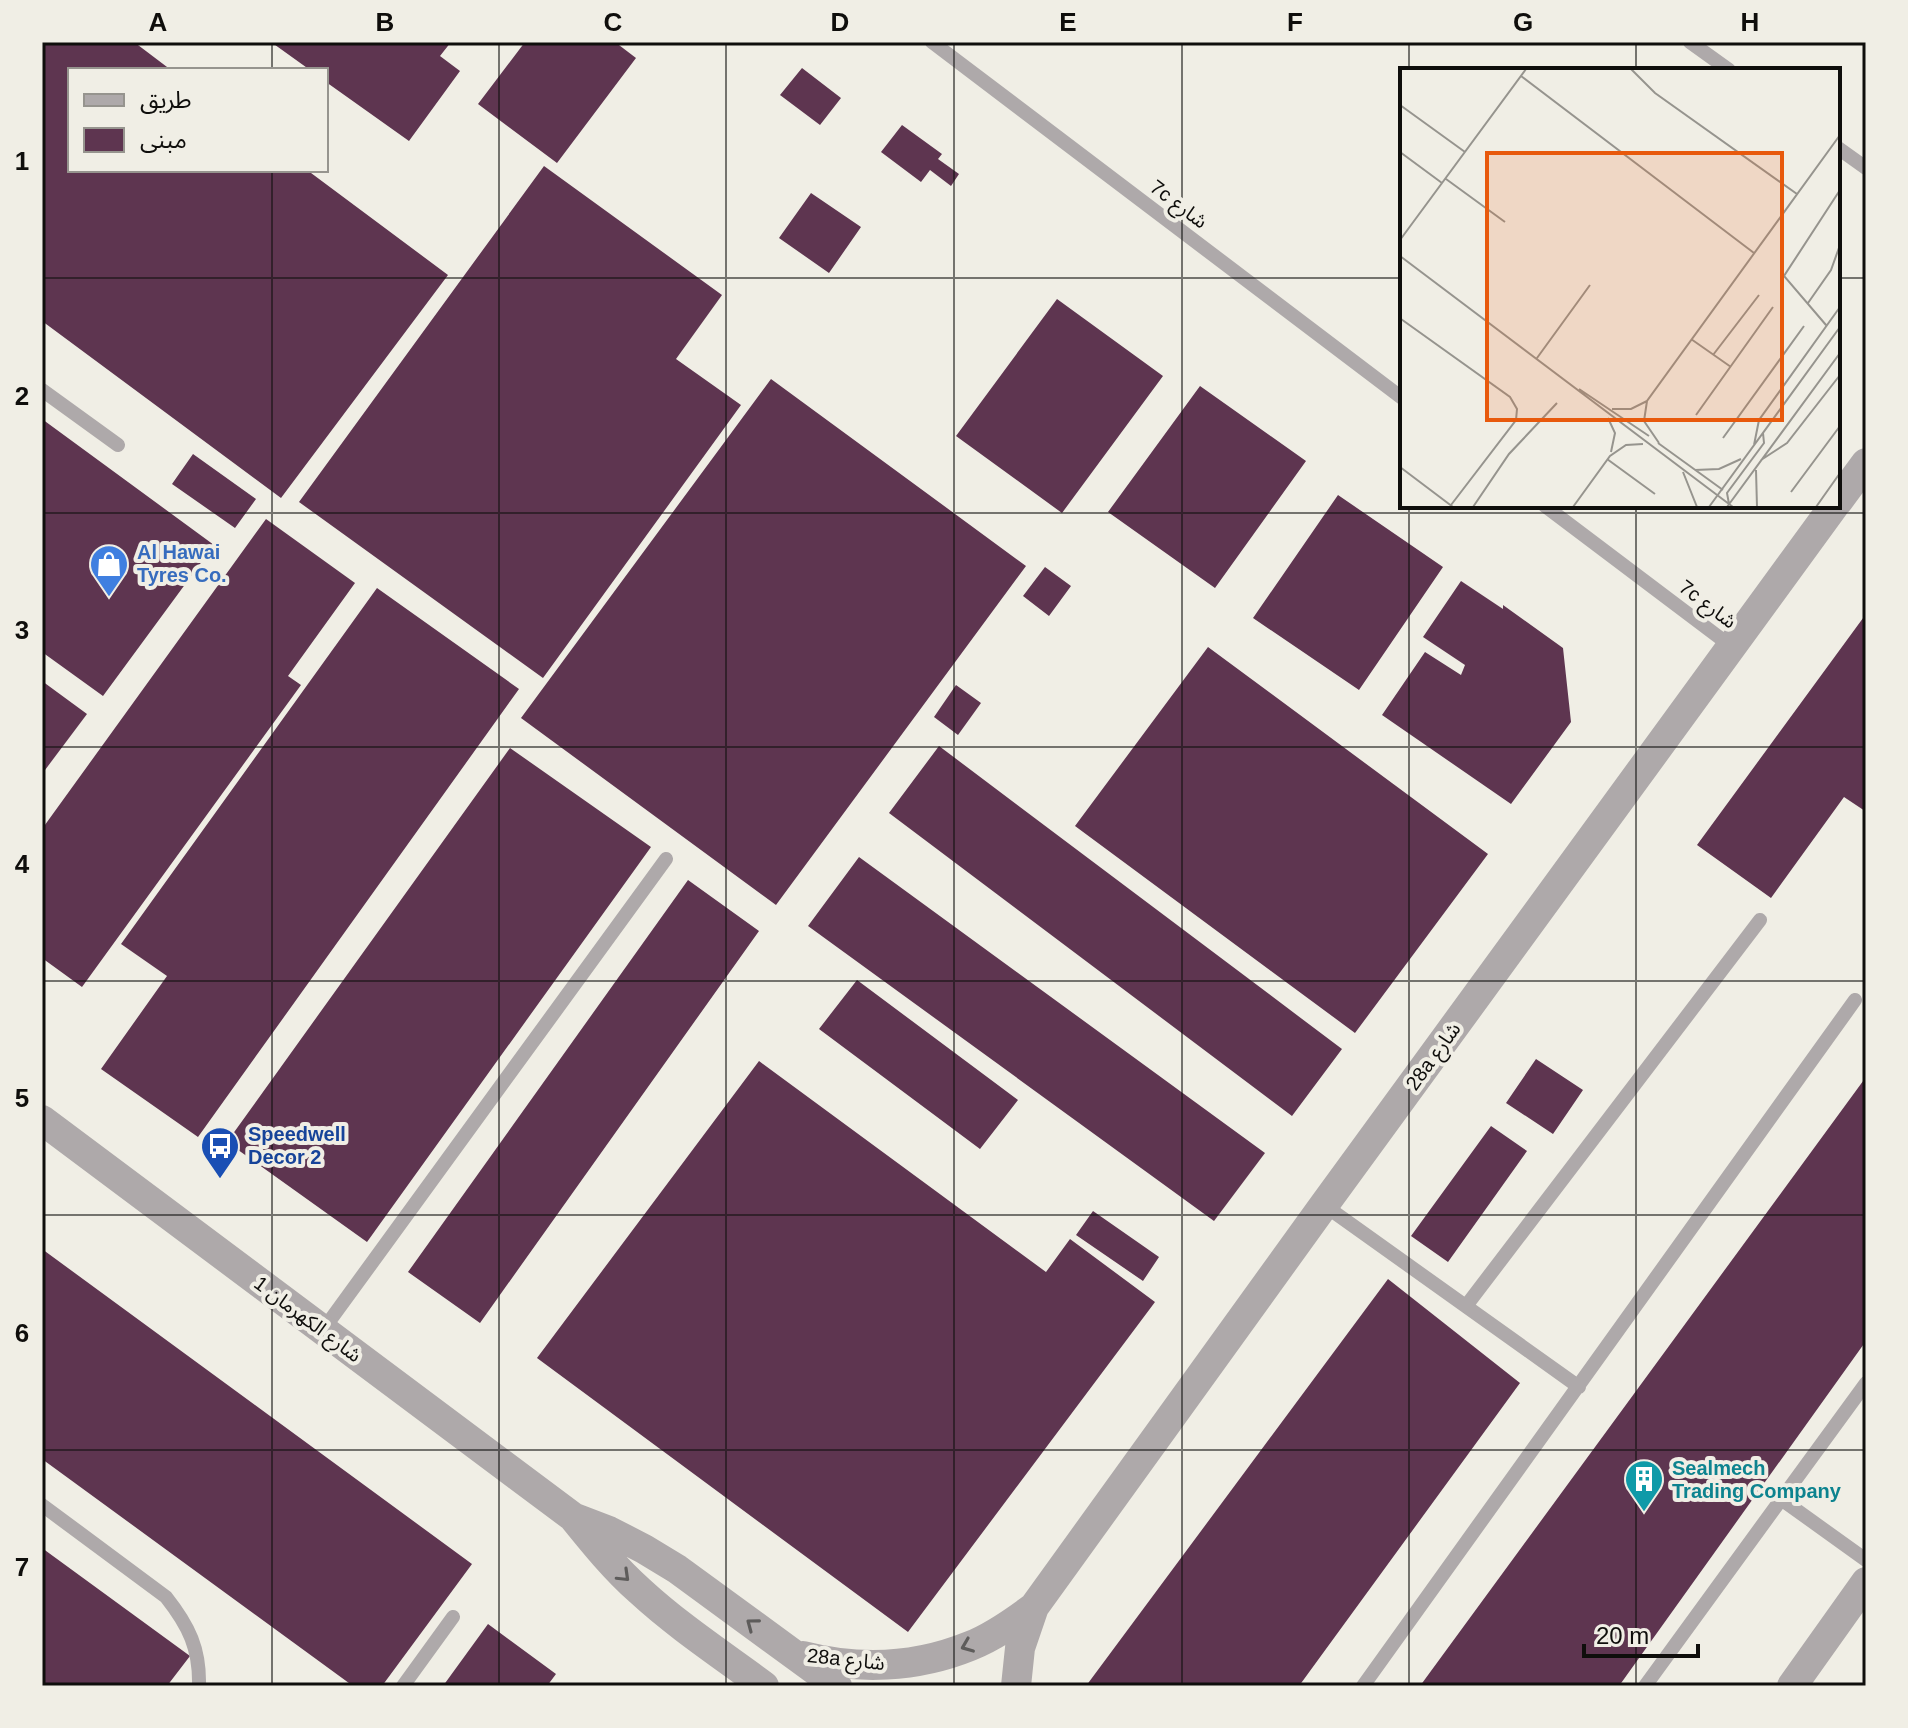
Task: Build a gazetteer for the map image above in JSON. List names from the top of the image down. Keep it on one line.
{"streets":{"street":["28a شارع","شارع الكهرمان 1"],"lane":["7c شارع"]},"crossings":[["7c شارع","28a شارع"],["28a شارع","شارع الكهرمان 1"]],"places":{"shop":["Al Hawai Tyres Co."],"bus stop":["Speedwell Decor 2"],"building":["Sealmech Trading Company"]},"legend":["طريق","مبنى"],"scale_bar":"20 m","grid":{"columns":["A","B","C","D","E","F","G","H"],"rows":["1","2","3","4","5","6","7"]}}
